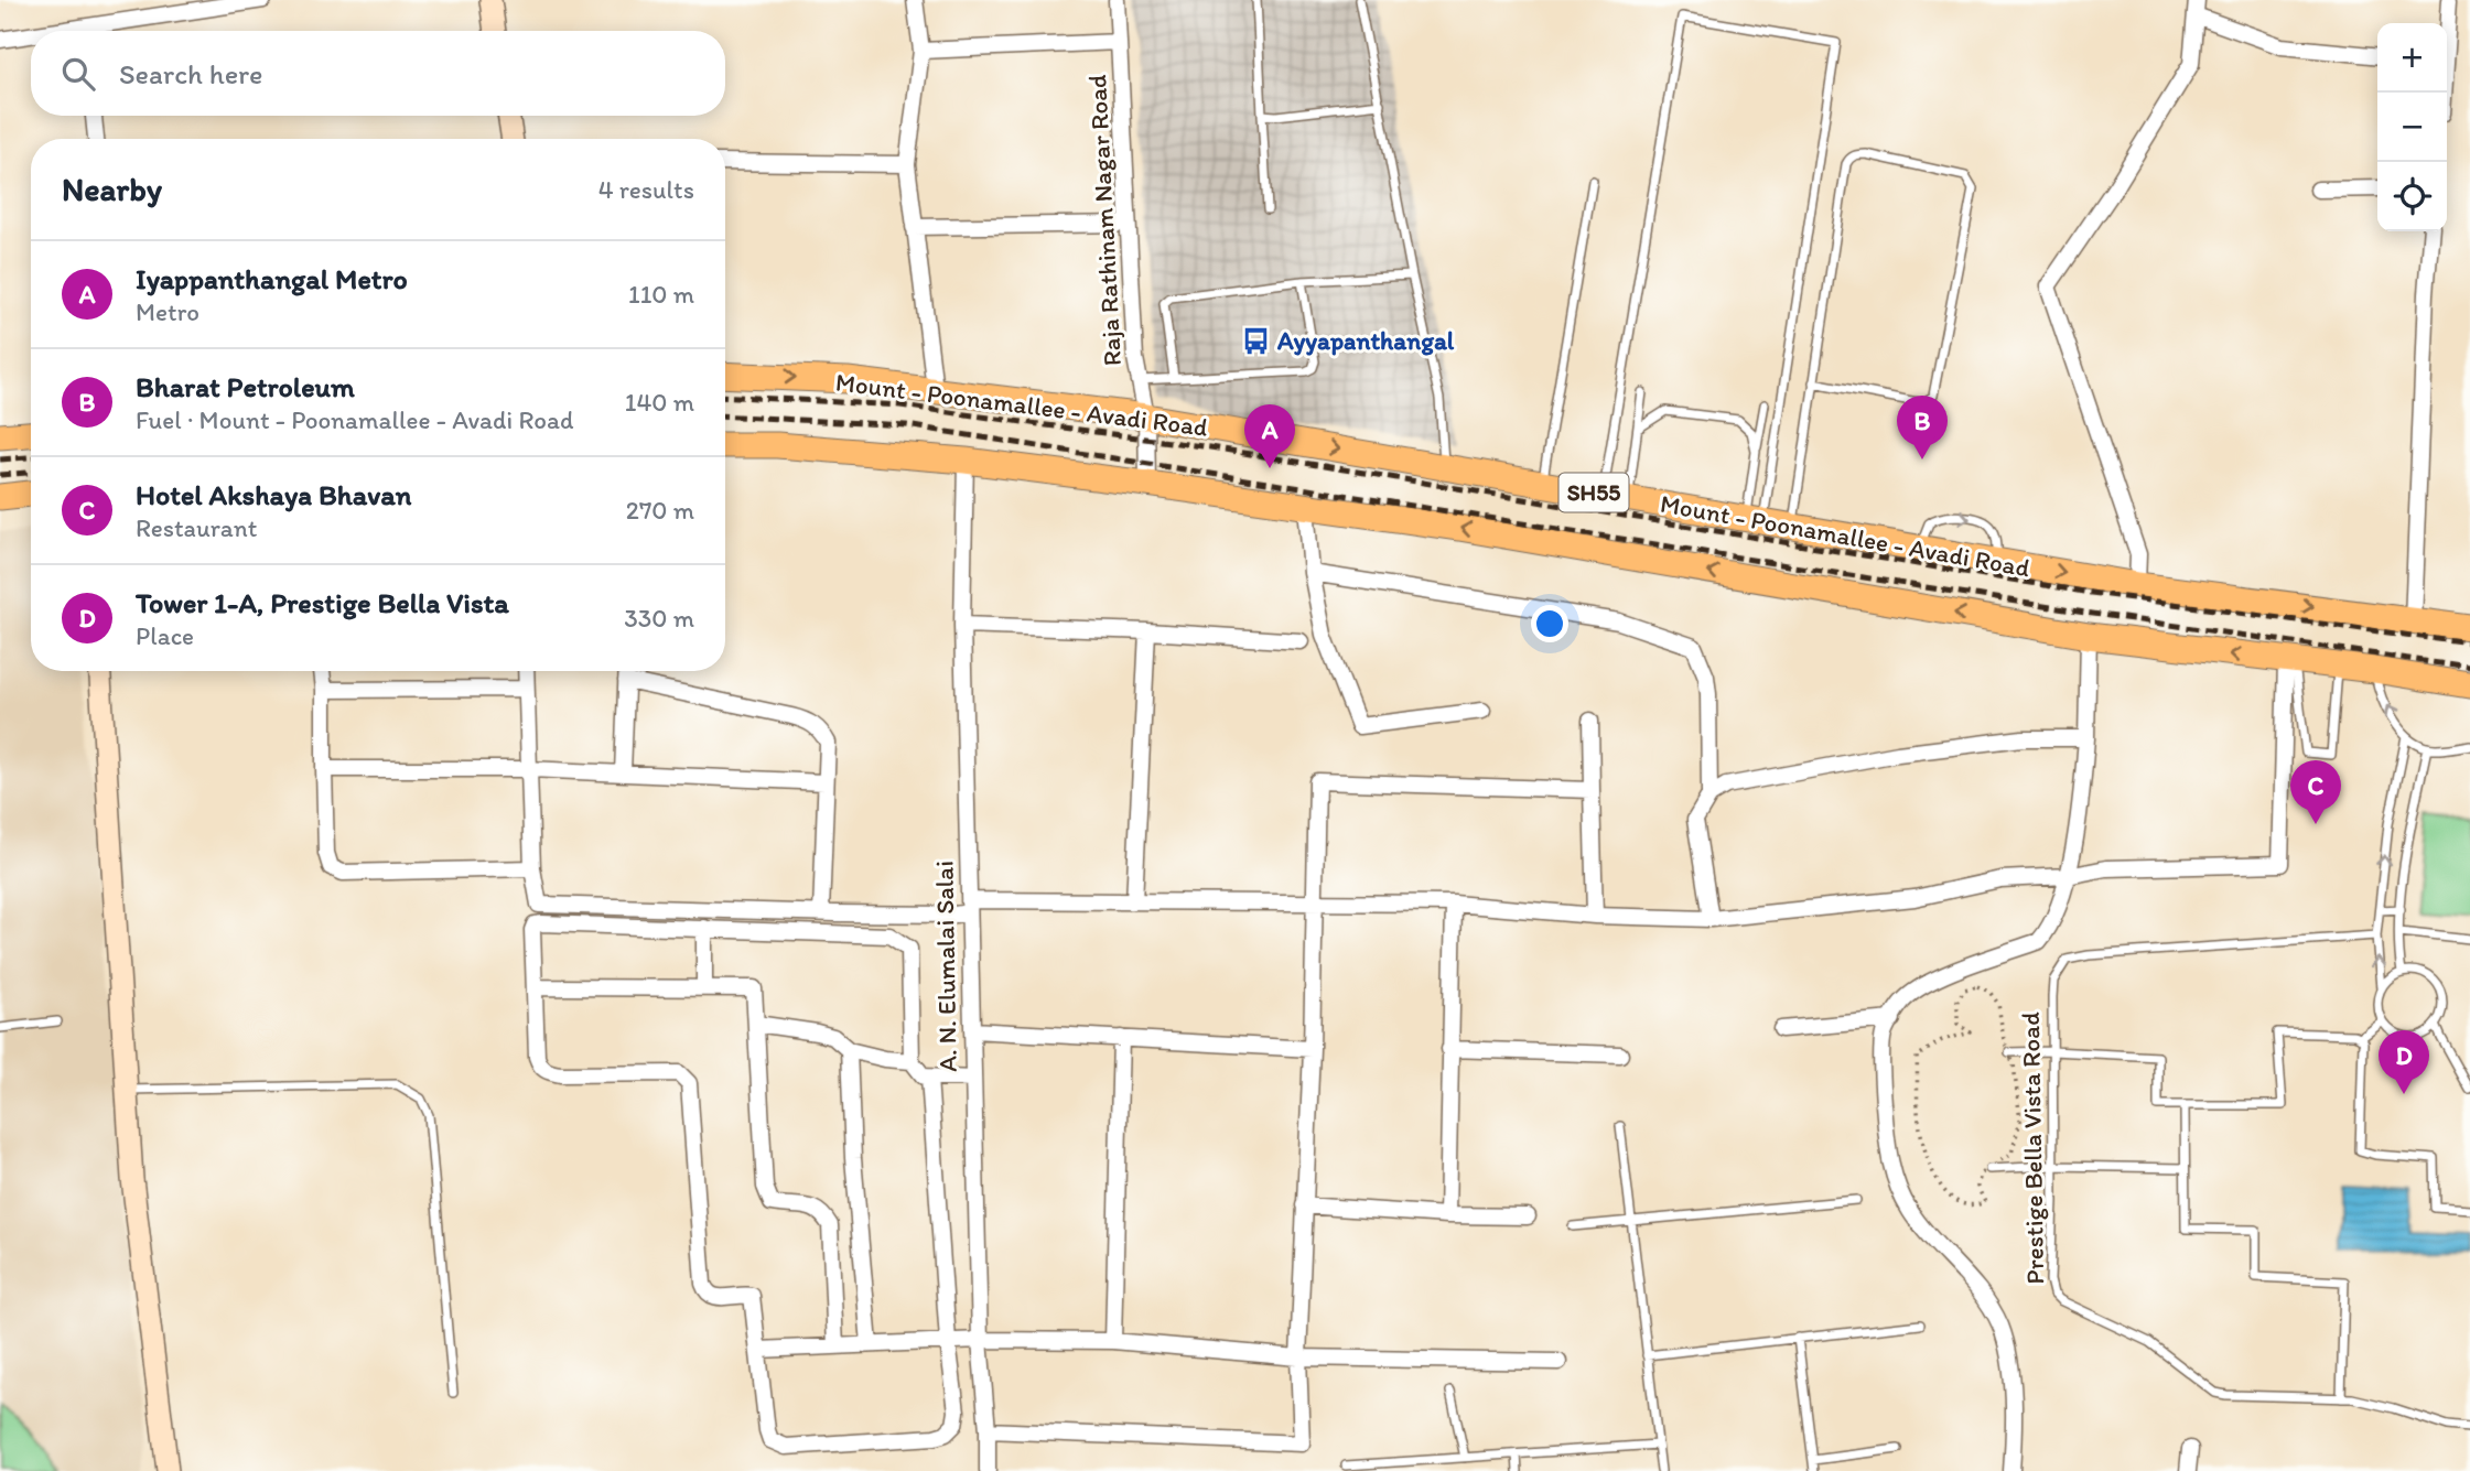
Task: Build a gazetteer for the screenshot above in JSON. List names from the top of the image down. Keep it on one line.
{"streets":{"main road":["Mount - Poonamallee - Avadi Road","SH55"],"street":["Raja Rathinam Nagar Road","A. N. Elumalai Salai"],"lane":["Prestige Bella Vista Road"]},"crossings":[["Raja Rathinam Nagar Road","Mount - Poonamallee - Avadi Road"],["Raja Rathinam Nagar Road","SH55"],["SH55","A. N. Elumalai Salai"]],"places":{"bus stop":["Ayyapanthangal"]},"page":{"map_buttons":["+","−"],"search":"Search here","heading":["Nearby","4 results"],"list":[{"mark":"A","name":"Iyappanthangal Metro","note":"Metro","value":"110 m"},{"mark":"B","name":"Bharat Petroleum","note":"Fuel · Mount - Poonamallee - Avadi Road","value":"140 m"},{"mark":"C","name":"Hotel Akshaya Bhavan","note":"Restaurant","value":"270 m"},{"mark":"D","name":"Tower 1-A, Prestige Bella Vista","note":"Place","value":"330 m"}],"pins":["B","A","C","D"]}}
